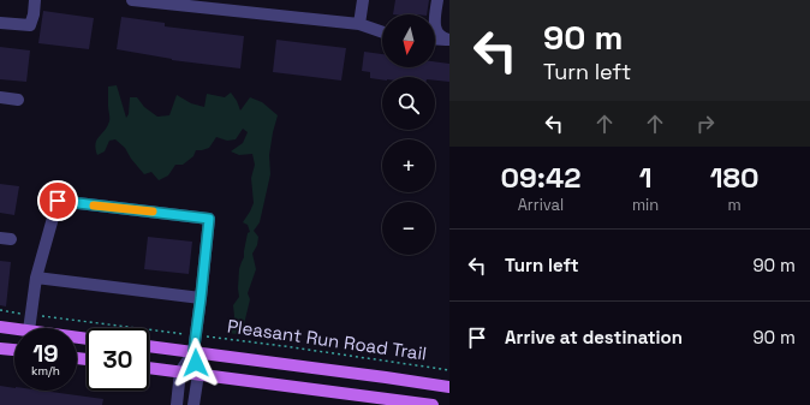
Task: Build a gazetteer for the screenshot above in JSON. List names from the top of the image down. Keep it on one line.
{"streets":{"path":["Pleasant Run Road Trail"]},"north":"bottom","page":{"turn":["90 m","Turn left"],"map_buttons":["+","−"],"eta":["09:42","Arrival","1","min","180","m"],"list":[{"name":"Turn left","value":"90 m"},{"name":"Arrive at destination","value":"90 m"}],"speed":"19 km/h","limit":"30"}}
